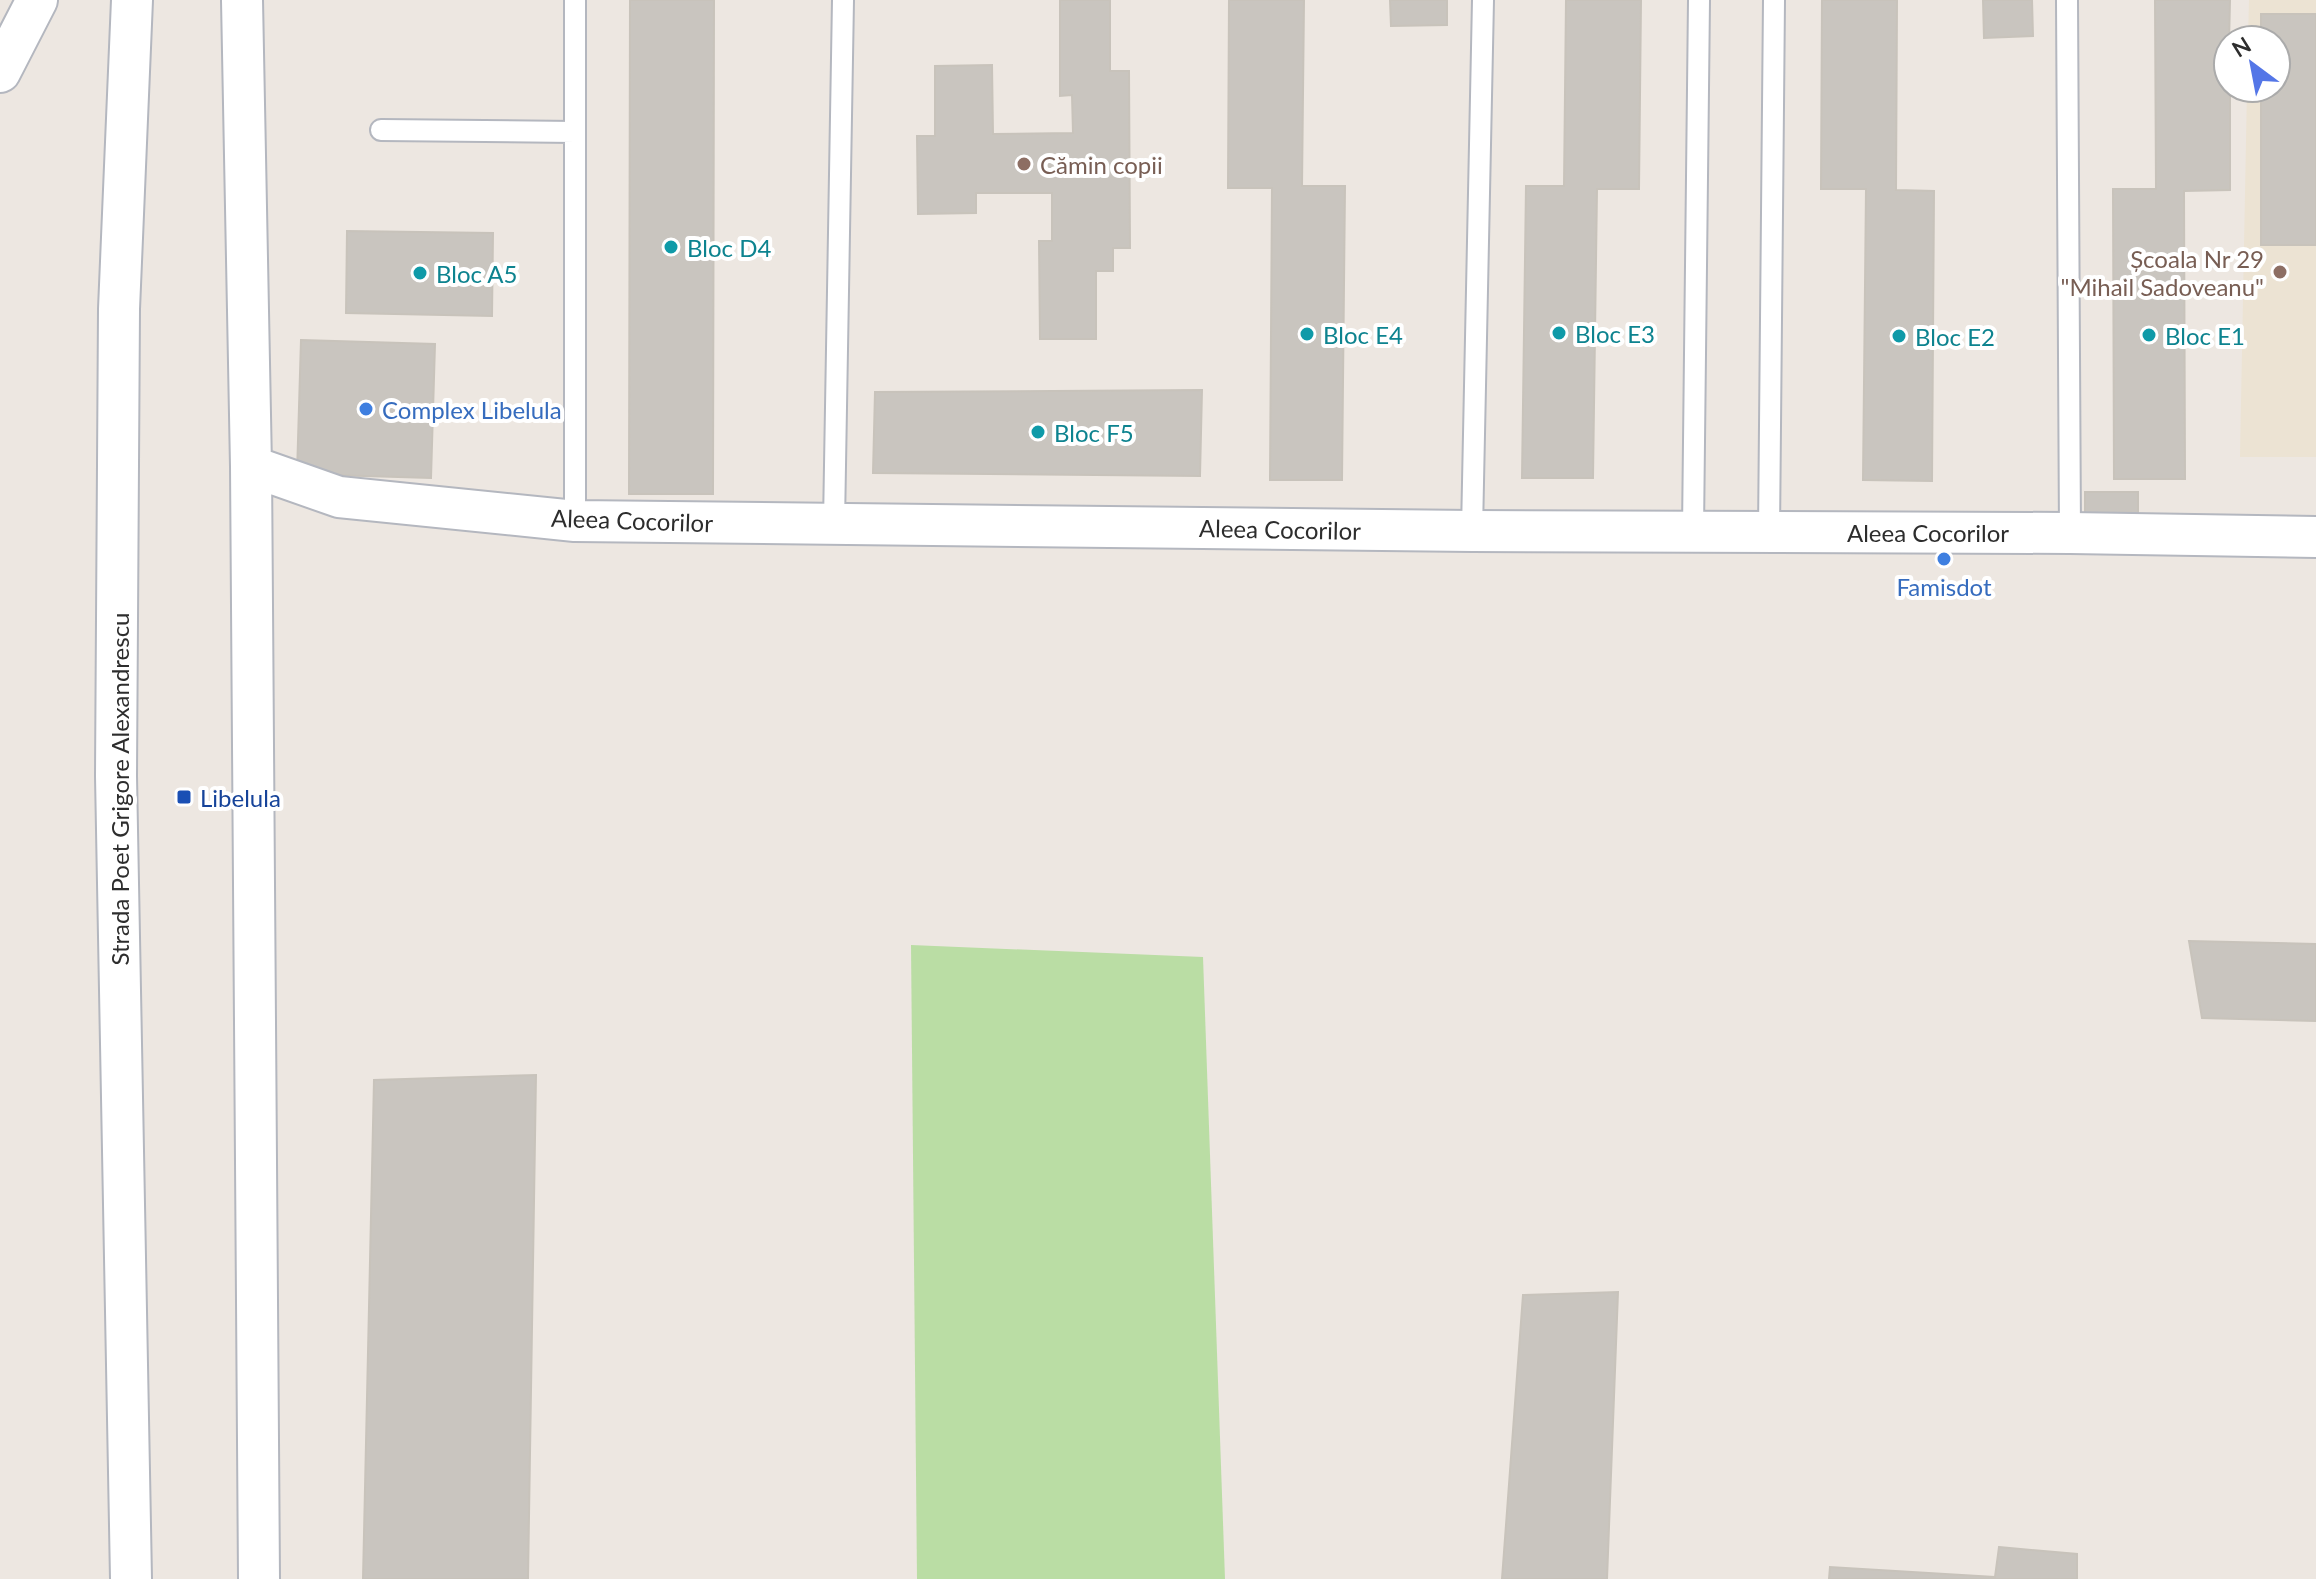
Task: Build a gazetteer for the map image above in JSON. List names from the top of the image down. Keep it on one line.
{"streets":{"street":["Aleea Cocorilor","Strada Poet Grigore Alexandrescu"]},"places":{"other":["Cămin copii","Bloc D4","Școala Nr 29 \"Mihail Sadoveanu\"","Bloc A5","Bloc E3","Bloc E4","Bloc E1","Bloc E2","Complex Libelula","Bloc F5","Famisdot"],"transit":["Libelula"]},"north":"top left"}
